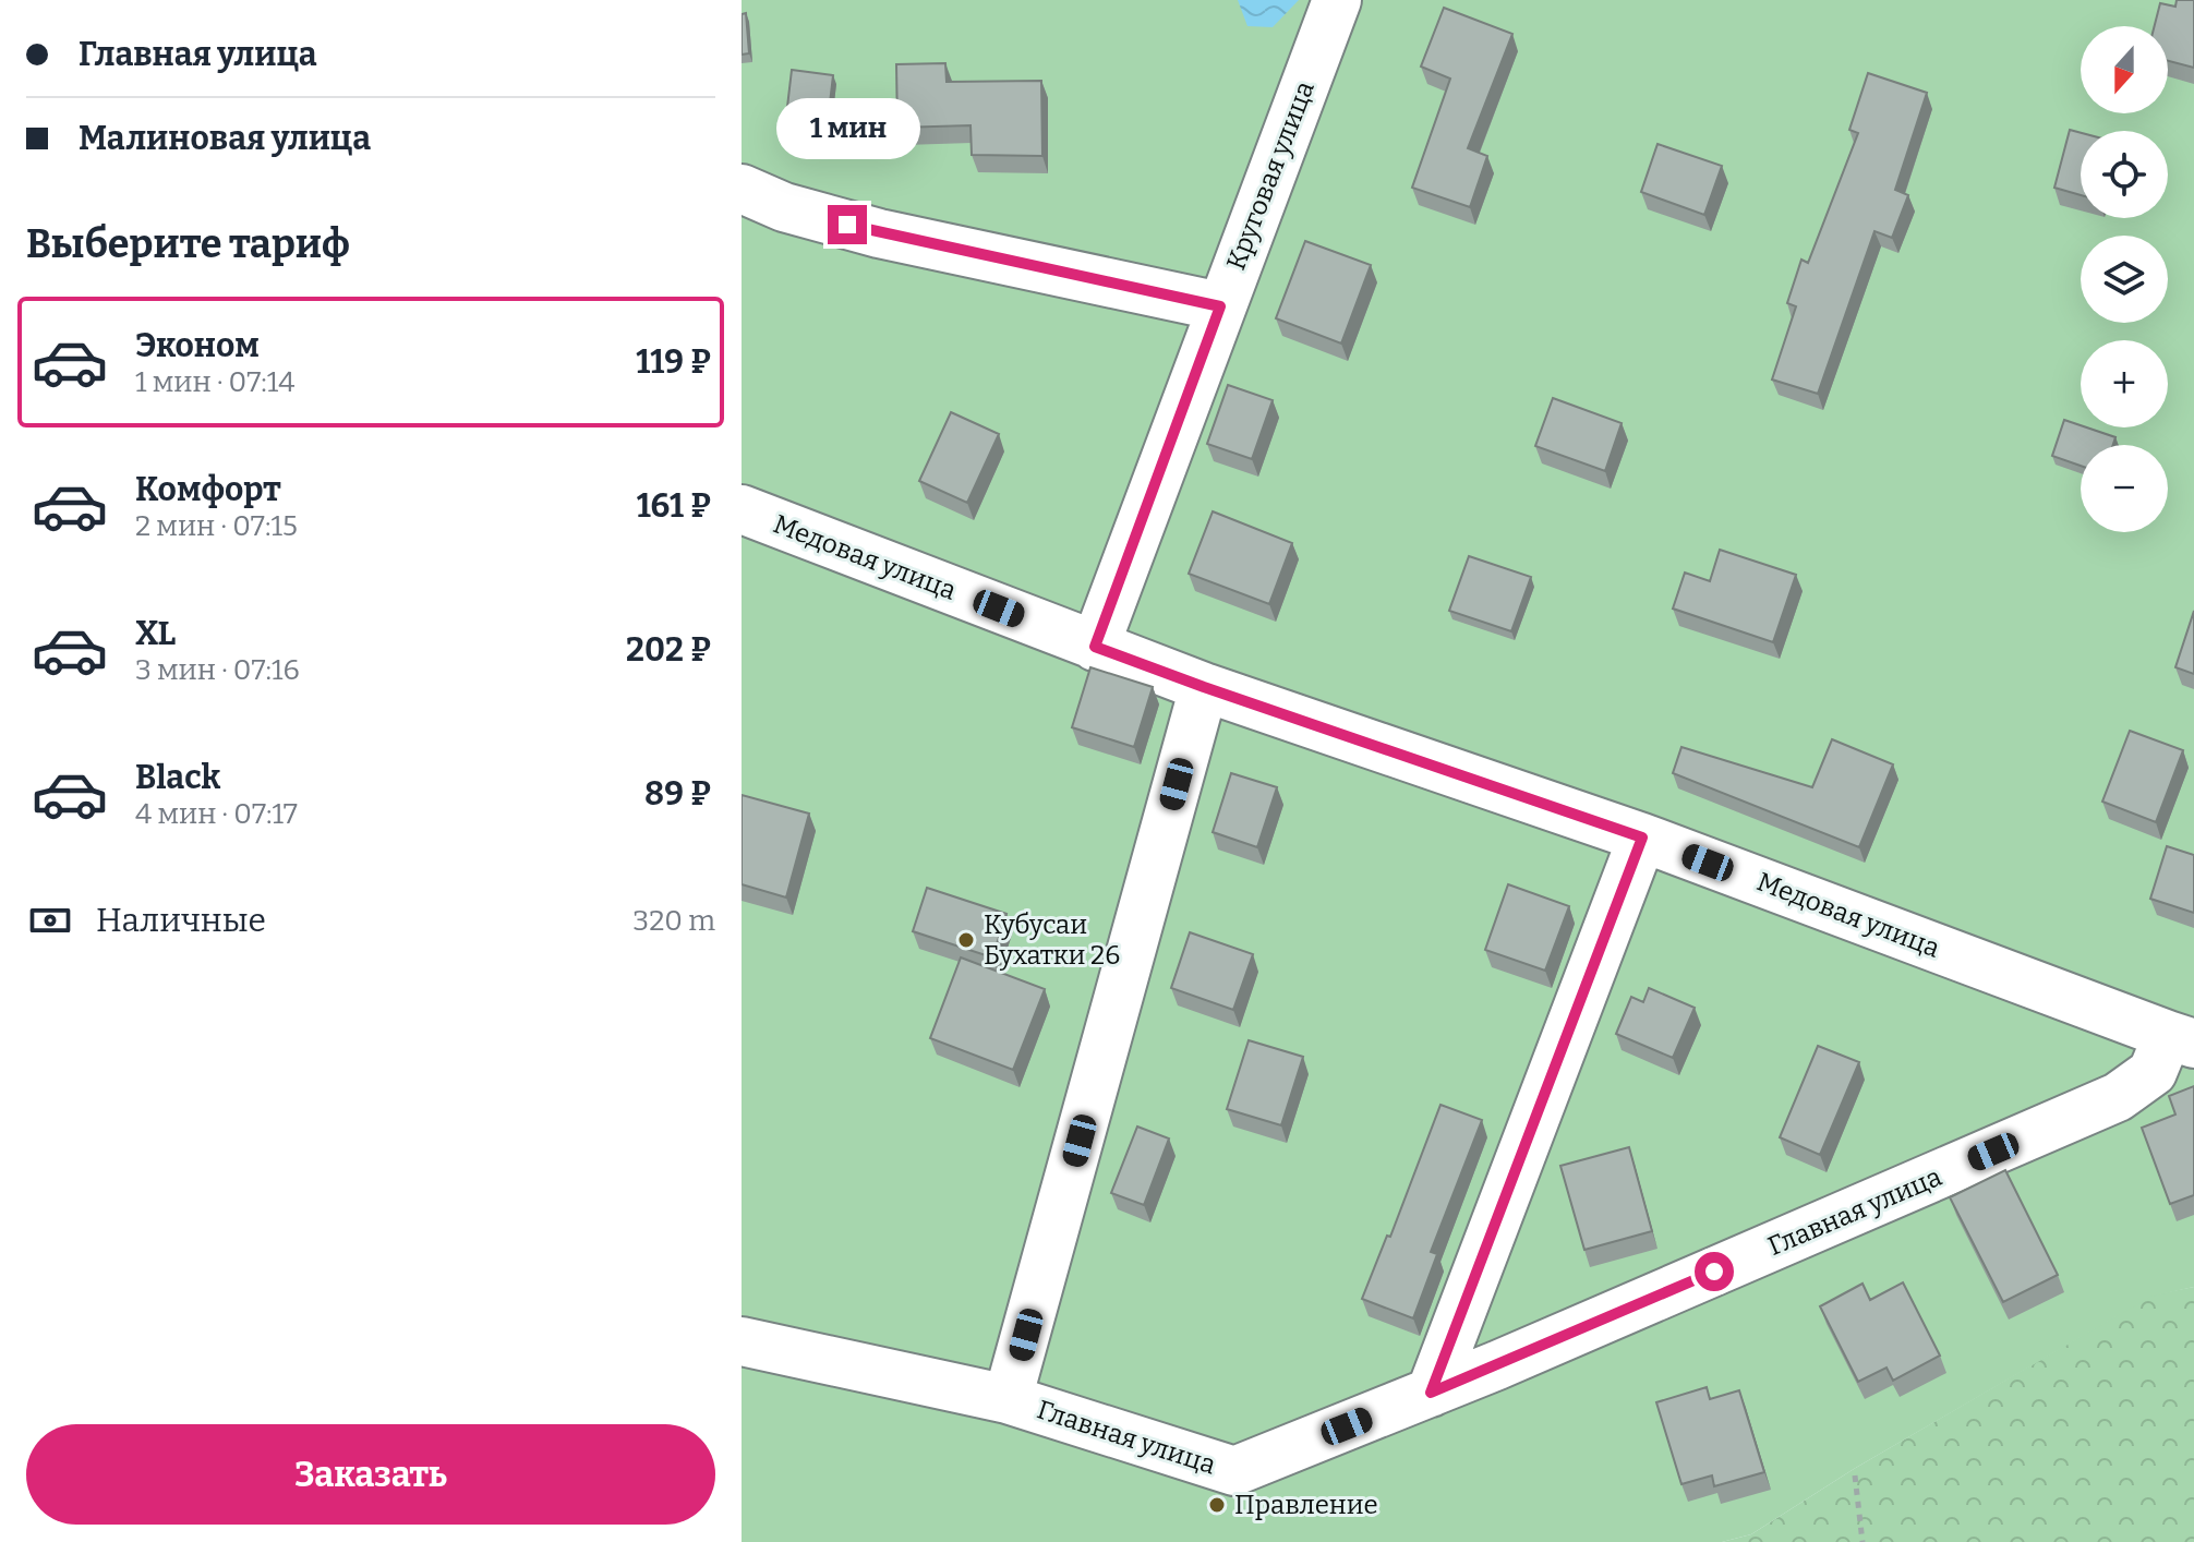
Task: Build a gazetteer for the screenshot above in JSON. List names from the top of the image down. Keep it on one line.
{"streets":{"street":["Круговая улица","Медовая улица","Главная улица"]},"crossings":[["Круговая улица","Медовая улица"],["Медовая улица","Главная улица"]],"places":["Кубусаи Бухатки 26","Правление"],"north":"bottom","page":{"banner":["Главная улица","Малиновая улица"],"map_buttons":["+","−"],"bubble":"1 мин","heading":"Выберите тариф","list":[{"name":"Эконом","note":"1 мин · 07:14","value":"119 ₽"},{"name":"Комфорт","note":"2 мин · 07:15","value":"161 ₽"},{"name":"XL","note":"3 мин · 07:16","value":"202 ₽"},{"name":"Black","note":"4 мин · 07:17","value":"89 ₽"}],"pay":["Наличные","320 m"],"buttons":"Заказать"}}
